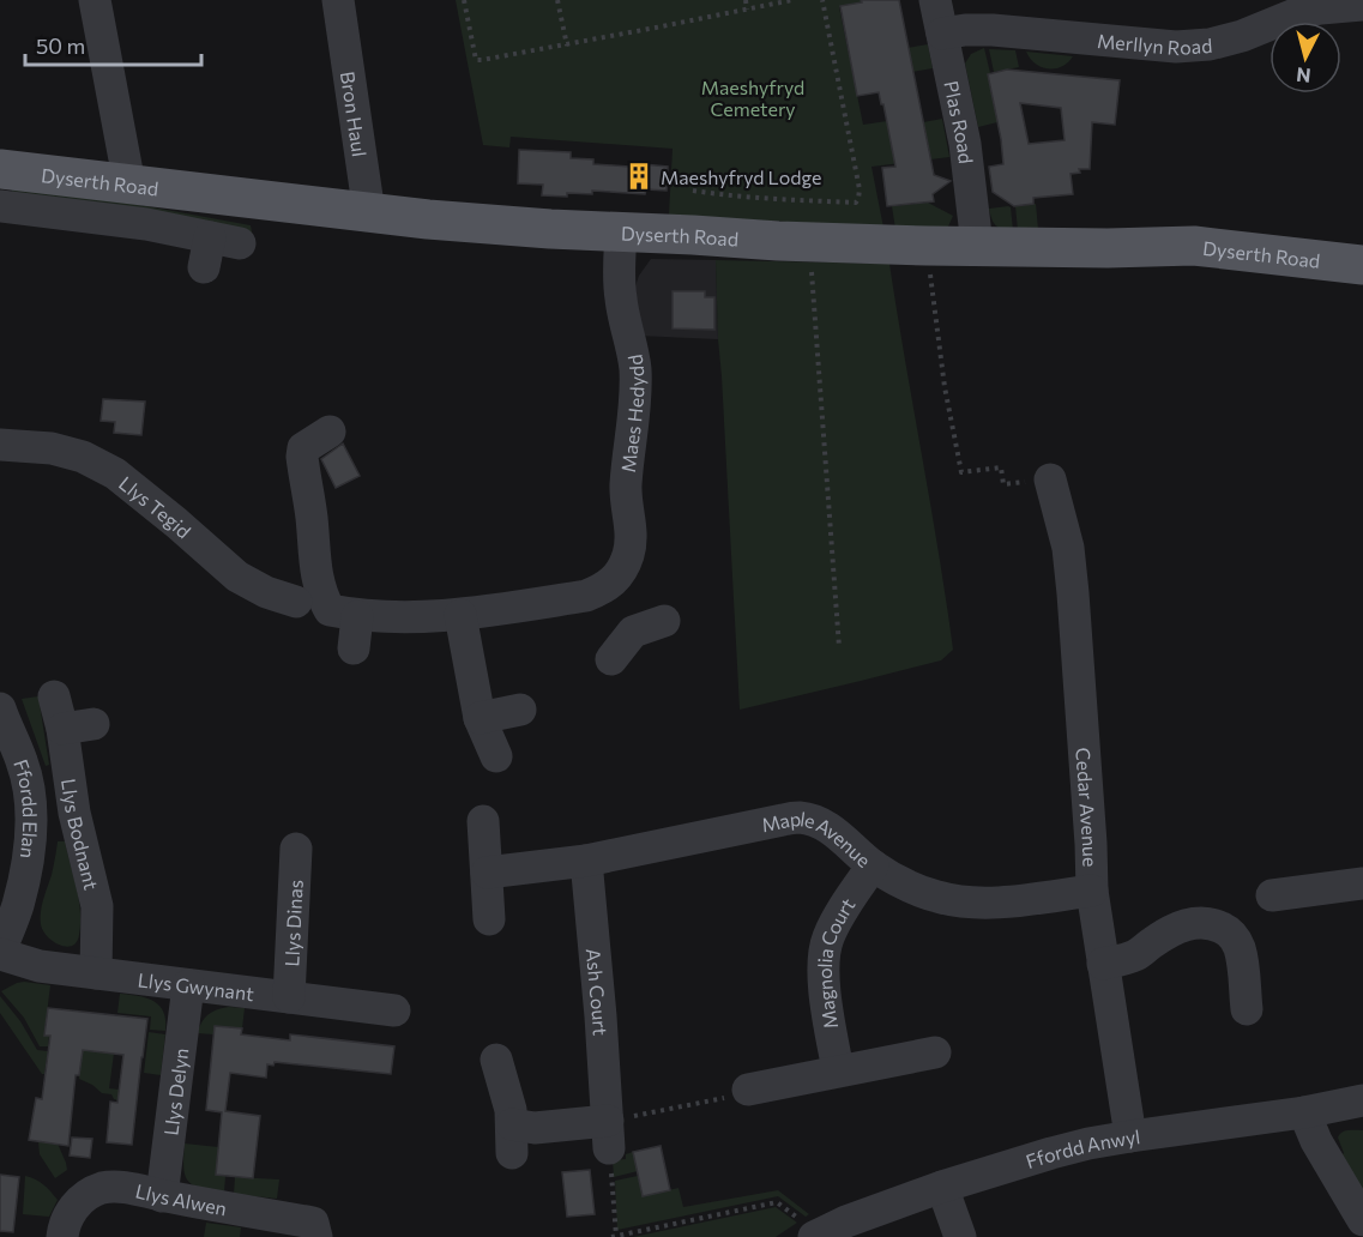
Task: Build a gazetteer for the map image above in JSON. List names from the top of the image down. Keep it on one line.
{"streets":{"main road":["Dyserth Road"],"street":["Merllyn Road","Bron Haul","Plas Road","Maes Hedydd","Llys Tegid","Cedar Avenue","Ffordd Elan","Llys Bodnant","Maple Avenue","Llys Dinas","Magnolia Court","Llys Gwynant","Ash Court","Llys Delyn","Ffordd Anwyl","Llys Alwen"]},"crossings":[["Merllyn Road","Plas Road"],["Bron Haul","Dyserth Road"],["Plas Road","Dyserth Road"],["Dyserth Road","Maes Hedydd"],["Cedar Avenue","Maple Avenue"],["Cedar Avenue","Ffordd Anwyl"],["Ffordd Elan","Llys Gwynant"],["Llys Bodnant","Llys Gwynant"],["Maple Avenue","Magnolia Court"],["Maple Avenue","Ash Court"],["Llys Dinas","Llys Gwynant"],["Llys Gwynant","Llys Delyn"],["Llys Delyn","Llys Alwen"]],"parks":["Maeshyfryd Cemetery"],"places":{"building":["Maeshyfryd Lodge"]},"scale_bar":"50 m","north":"bottom"}
